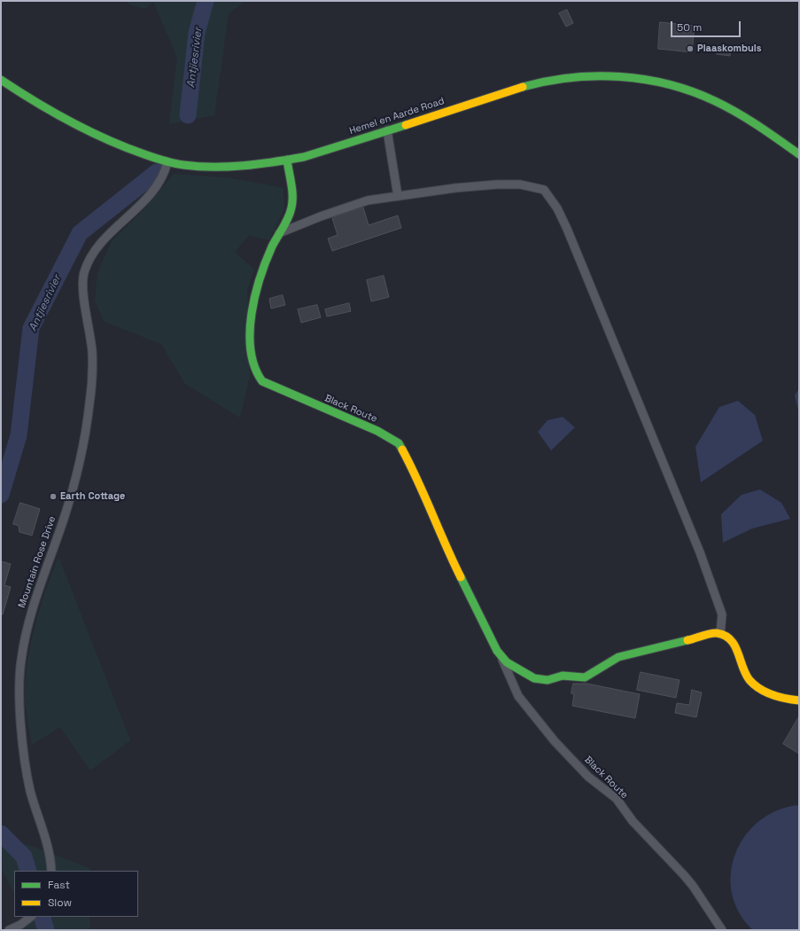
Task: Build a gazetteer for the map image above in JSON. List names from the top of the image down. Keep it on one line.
{"streets":{"street":["Hemel en Aarde Road","Black Route","Mountain Rose Drive"]},"crossings":[["Hemel en Aarde Road","Black Route"],["Hemel en Aarde Road","Mountain Rose Drive"]],"water":["Antjiesrivier"],"places":["Plaaskombuis","Earth Cottage"],"legend":["Fast","Slow"],"scale_bar":"50 m"}
